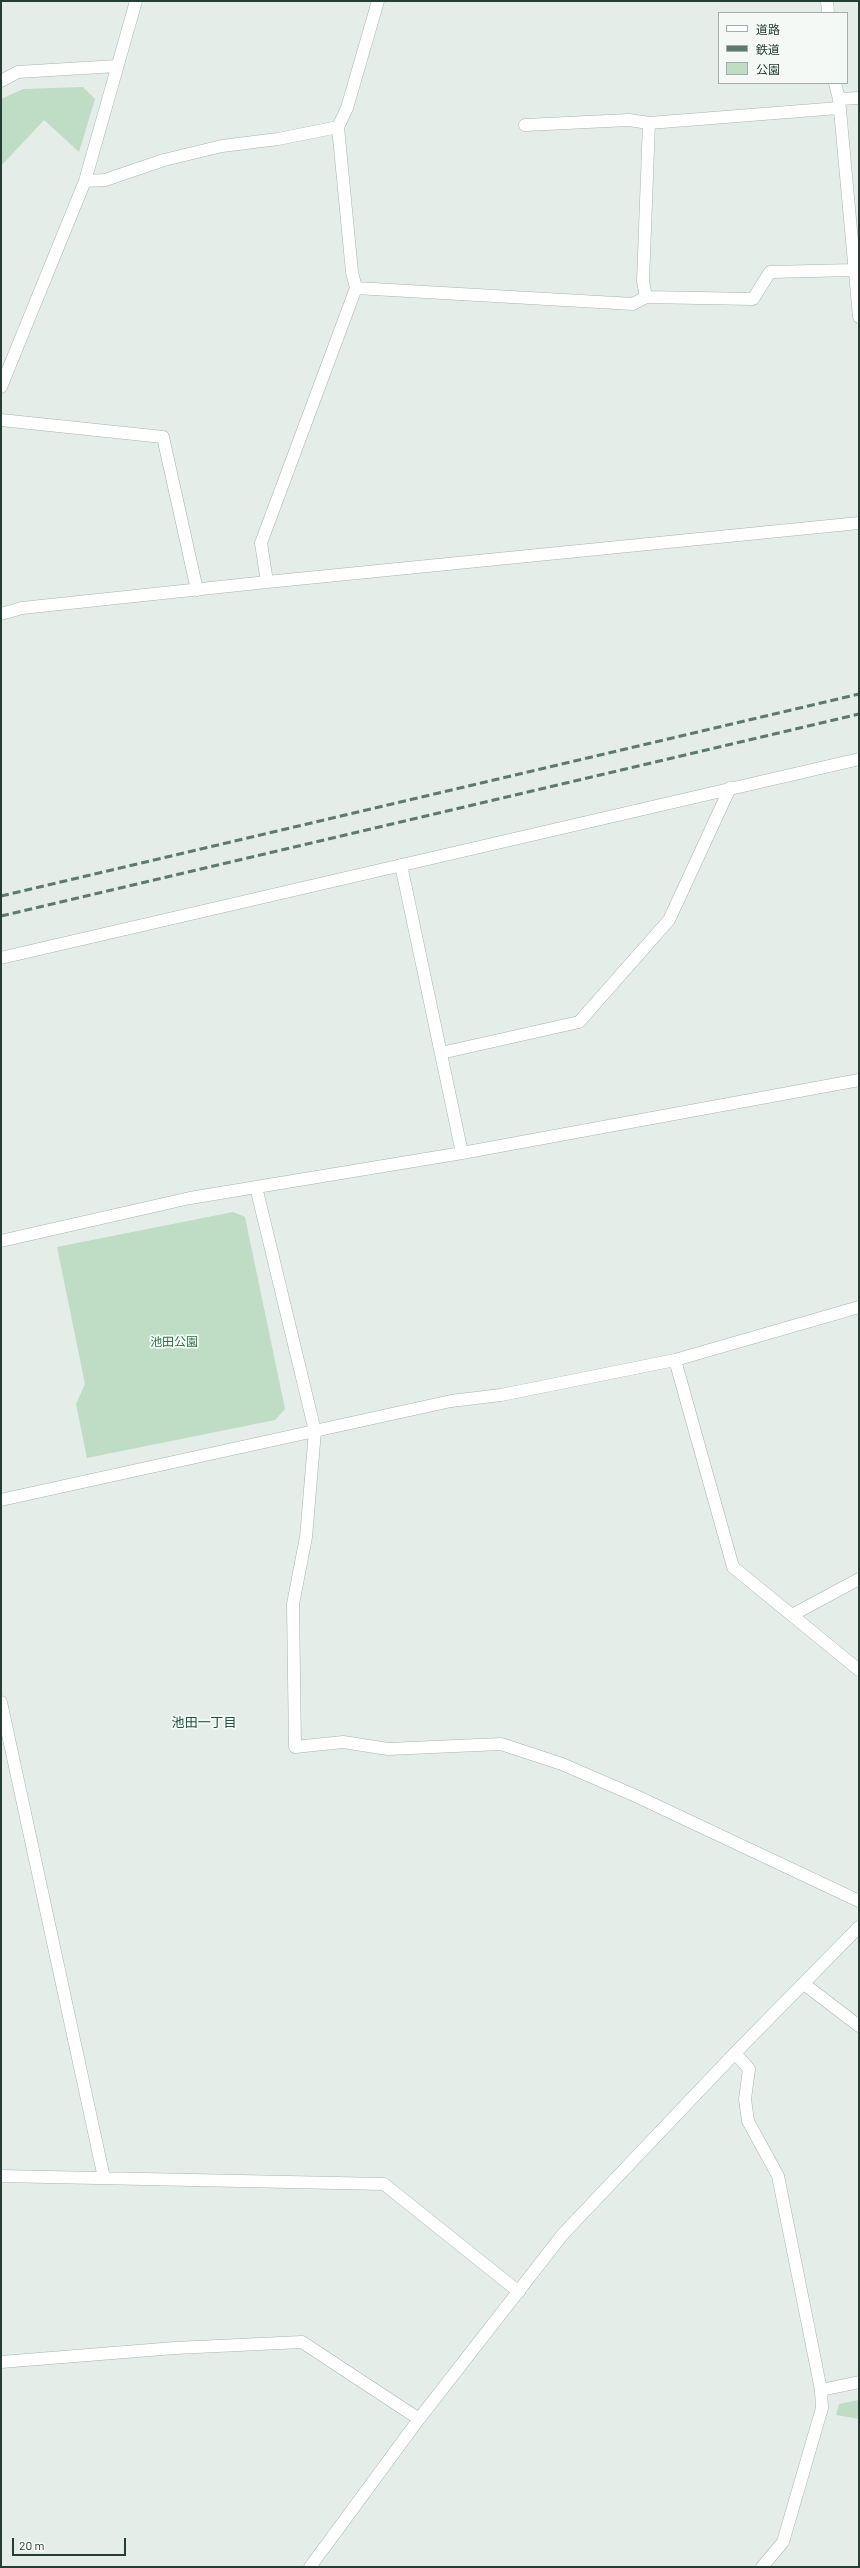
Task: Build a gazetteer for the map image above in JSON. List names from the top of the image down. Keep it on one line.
{"districts":["池田一丁目"],"parks":["池田公園"],"legend":["道路","鉄道","公園"],"scale_bar":"20 m"}
